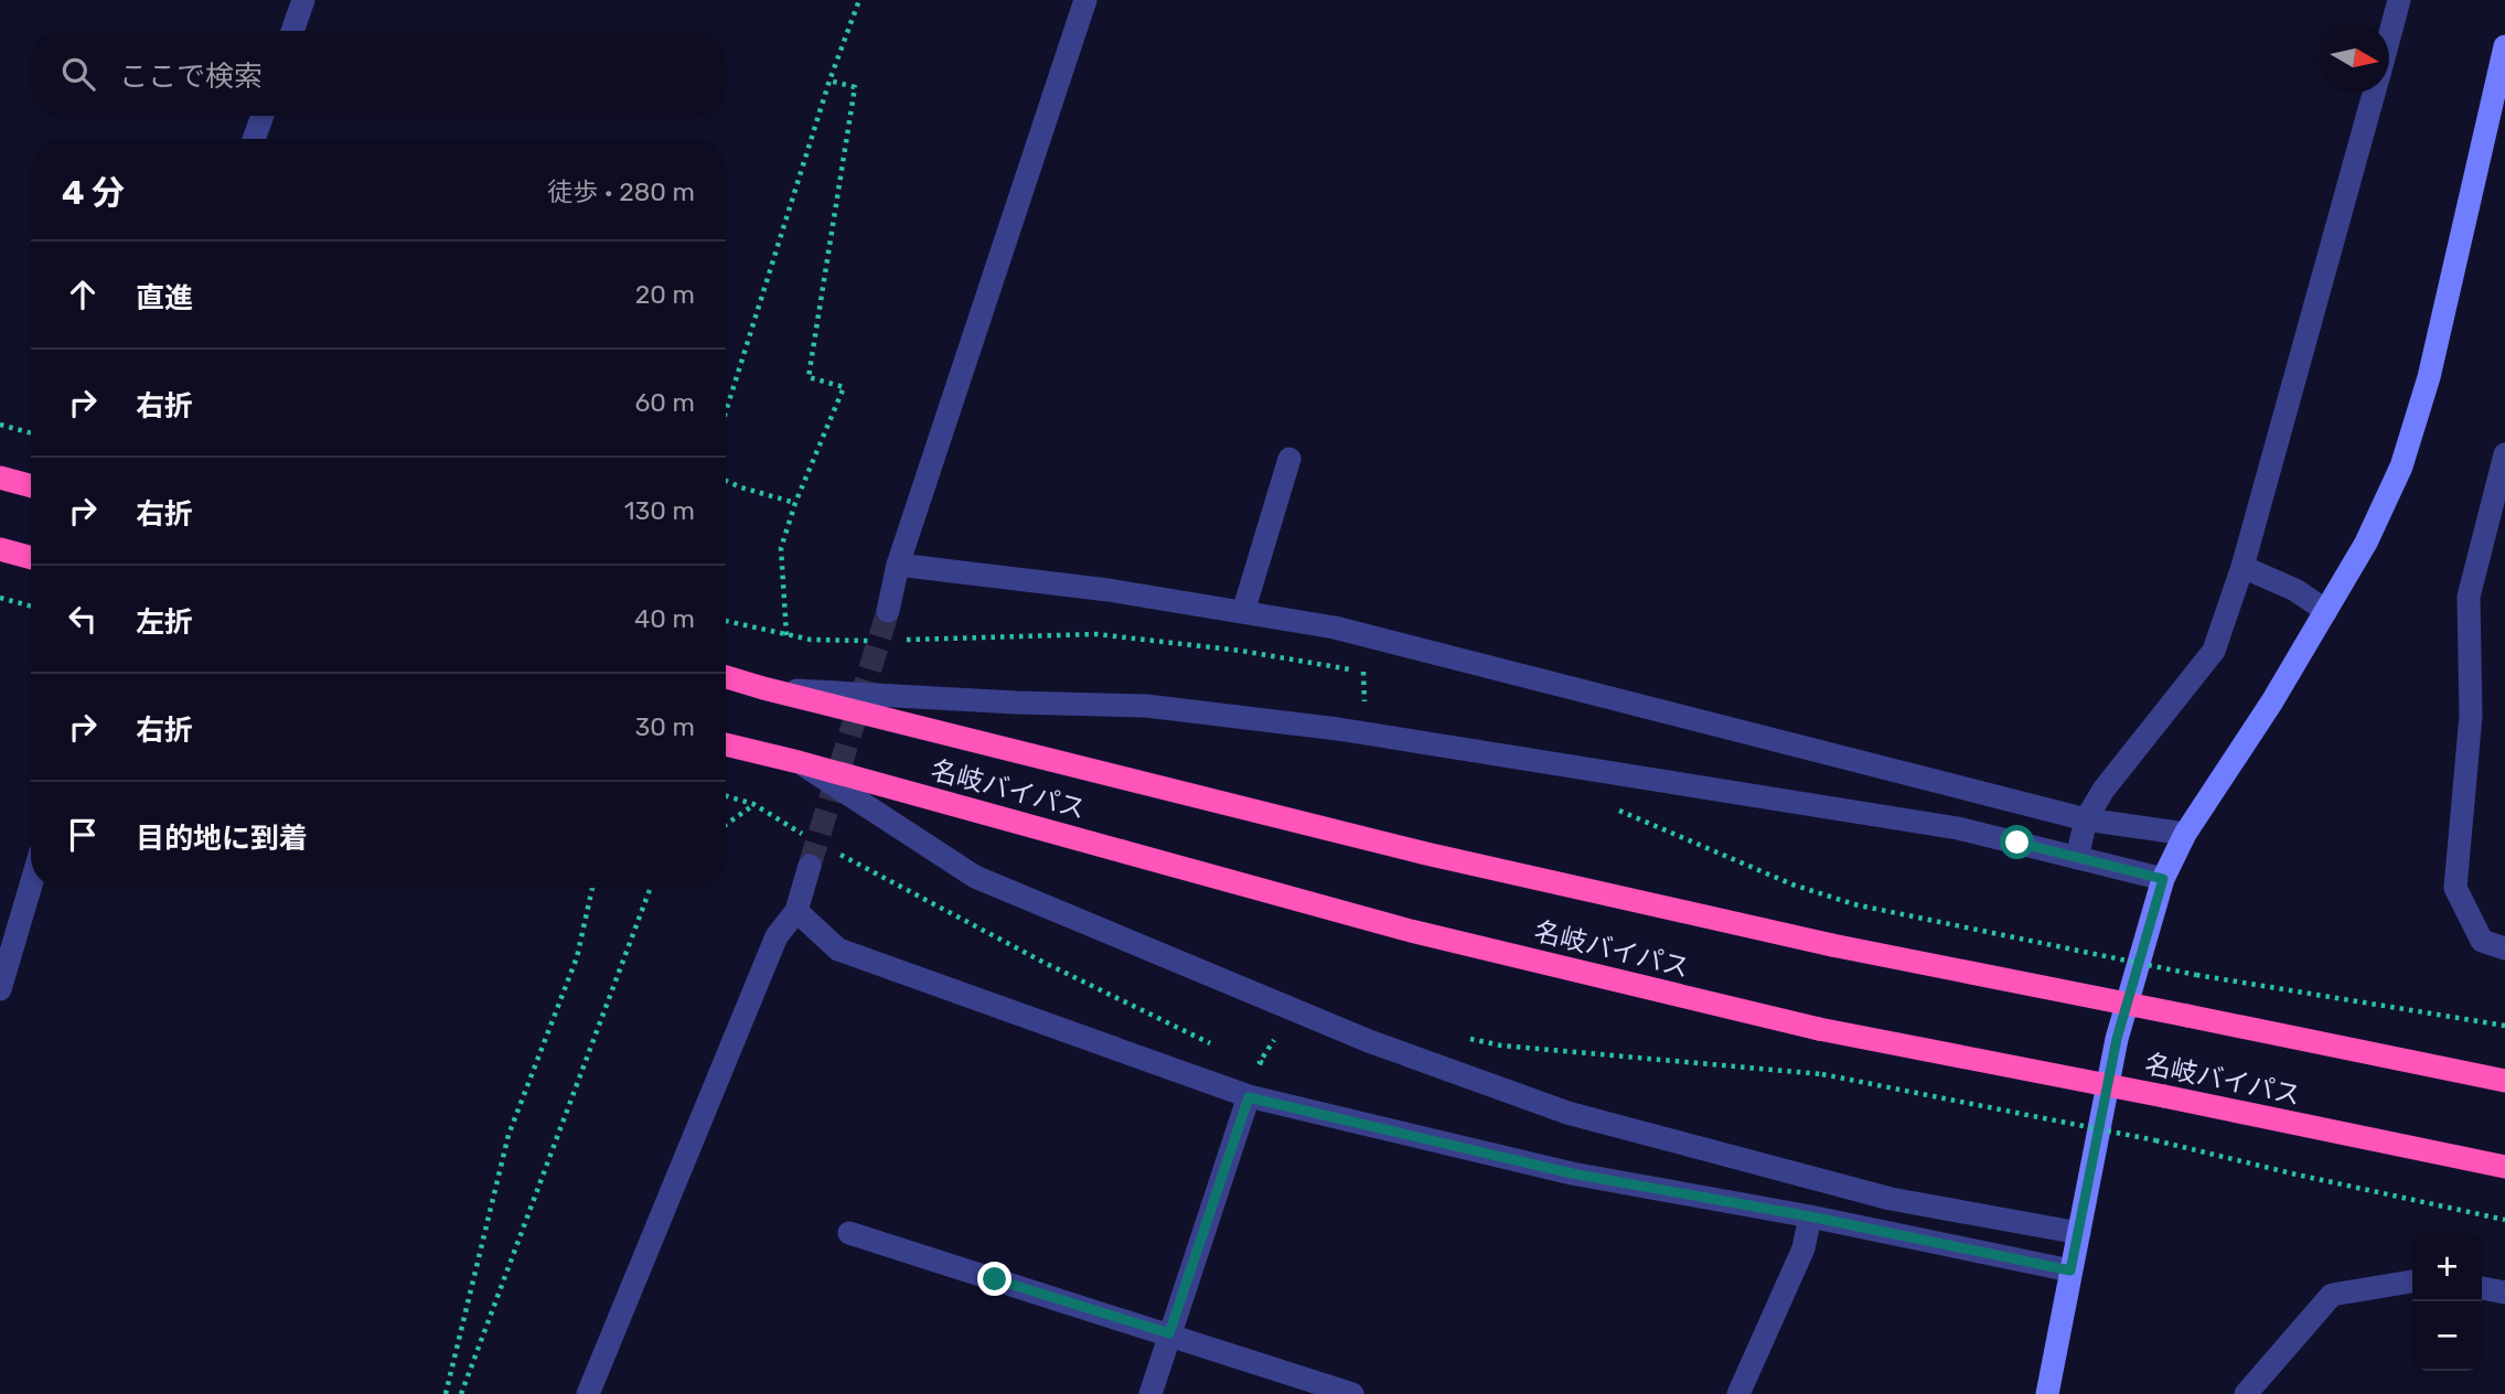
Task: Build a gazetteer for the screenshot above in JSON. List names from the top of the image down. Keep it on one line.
{"streets":{"highway":["名岐バイパス"]},"north":"right","page":{"search":"ここで検索","heading":["4 分","徒歩 · 280 m"],"list":[["直進","20 m"],["右折","60 m"],["右折","130 m"],["左折","40 m"],["右折","30 m"],"目的地に到着"],"map_buttons":["+","−"]}}
